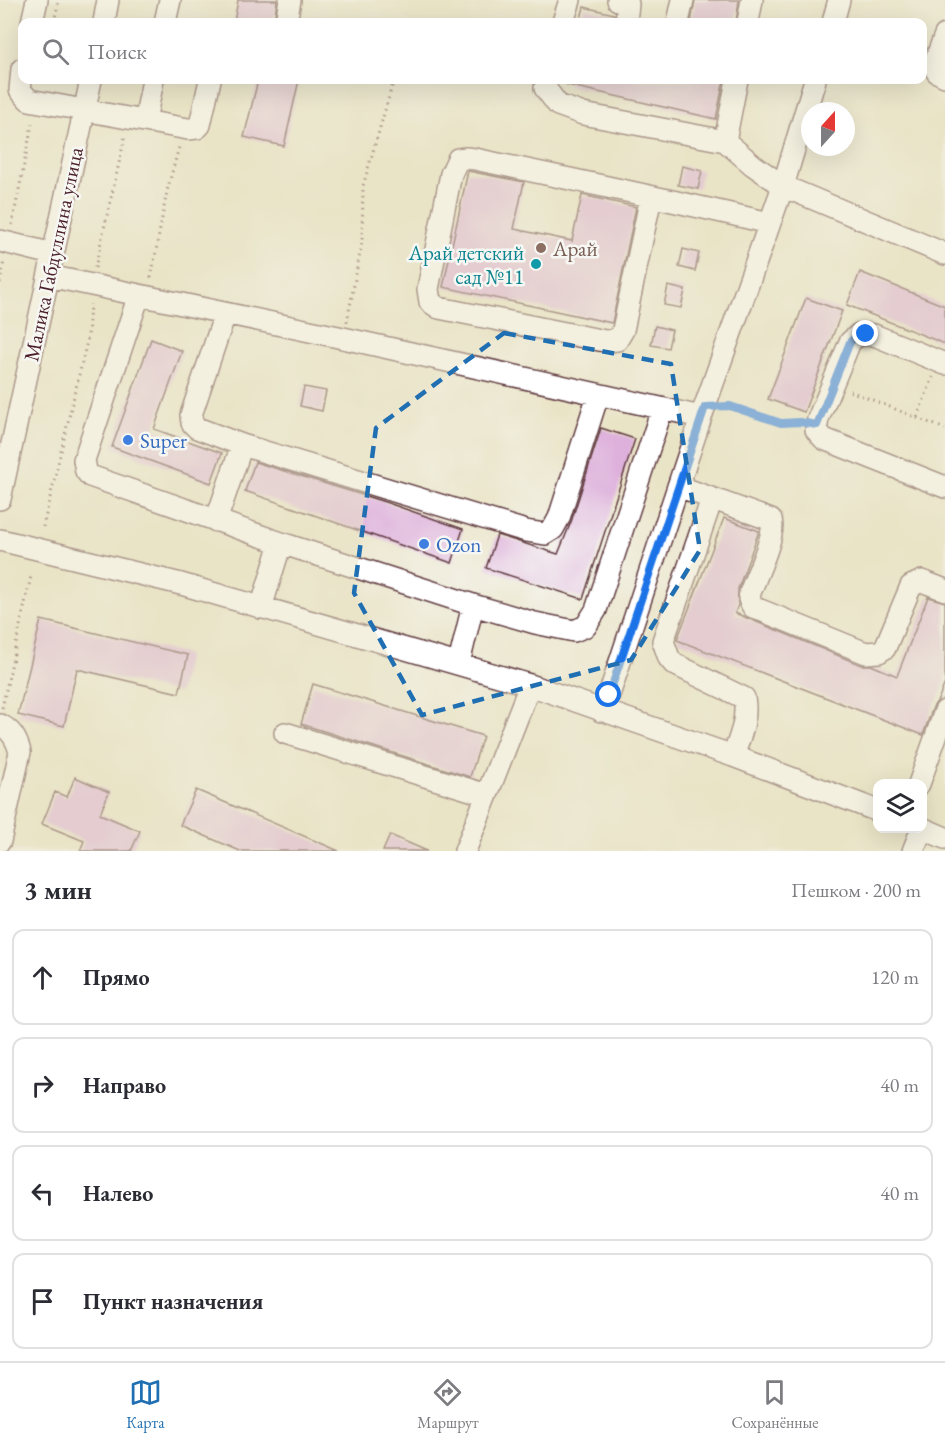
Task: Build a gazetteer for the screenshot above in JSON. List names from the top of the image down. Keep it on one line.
{"streets":{"street":["Малика Габдуллина улица"]},"places":["Арай","Арай детский сад №11","Super","Ozon"],"north":"top","page":{"search":"Поиск","heading":["3 мин","Пешком · 200 m"],"list":[["Прямо","120 m"],["Направо","40 m"],["Налево","40 m"],"Пункт назначения"],"nav":["Карта","Маршрут","Сохранённые"]}}
